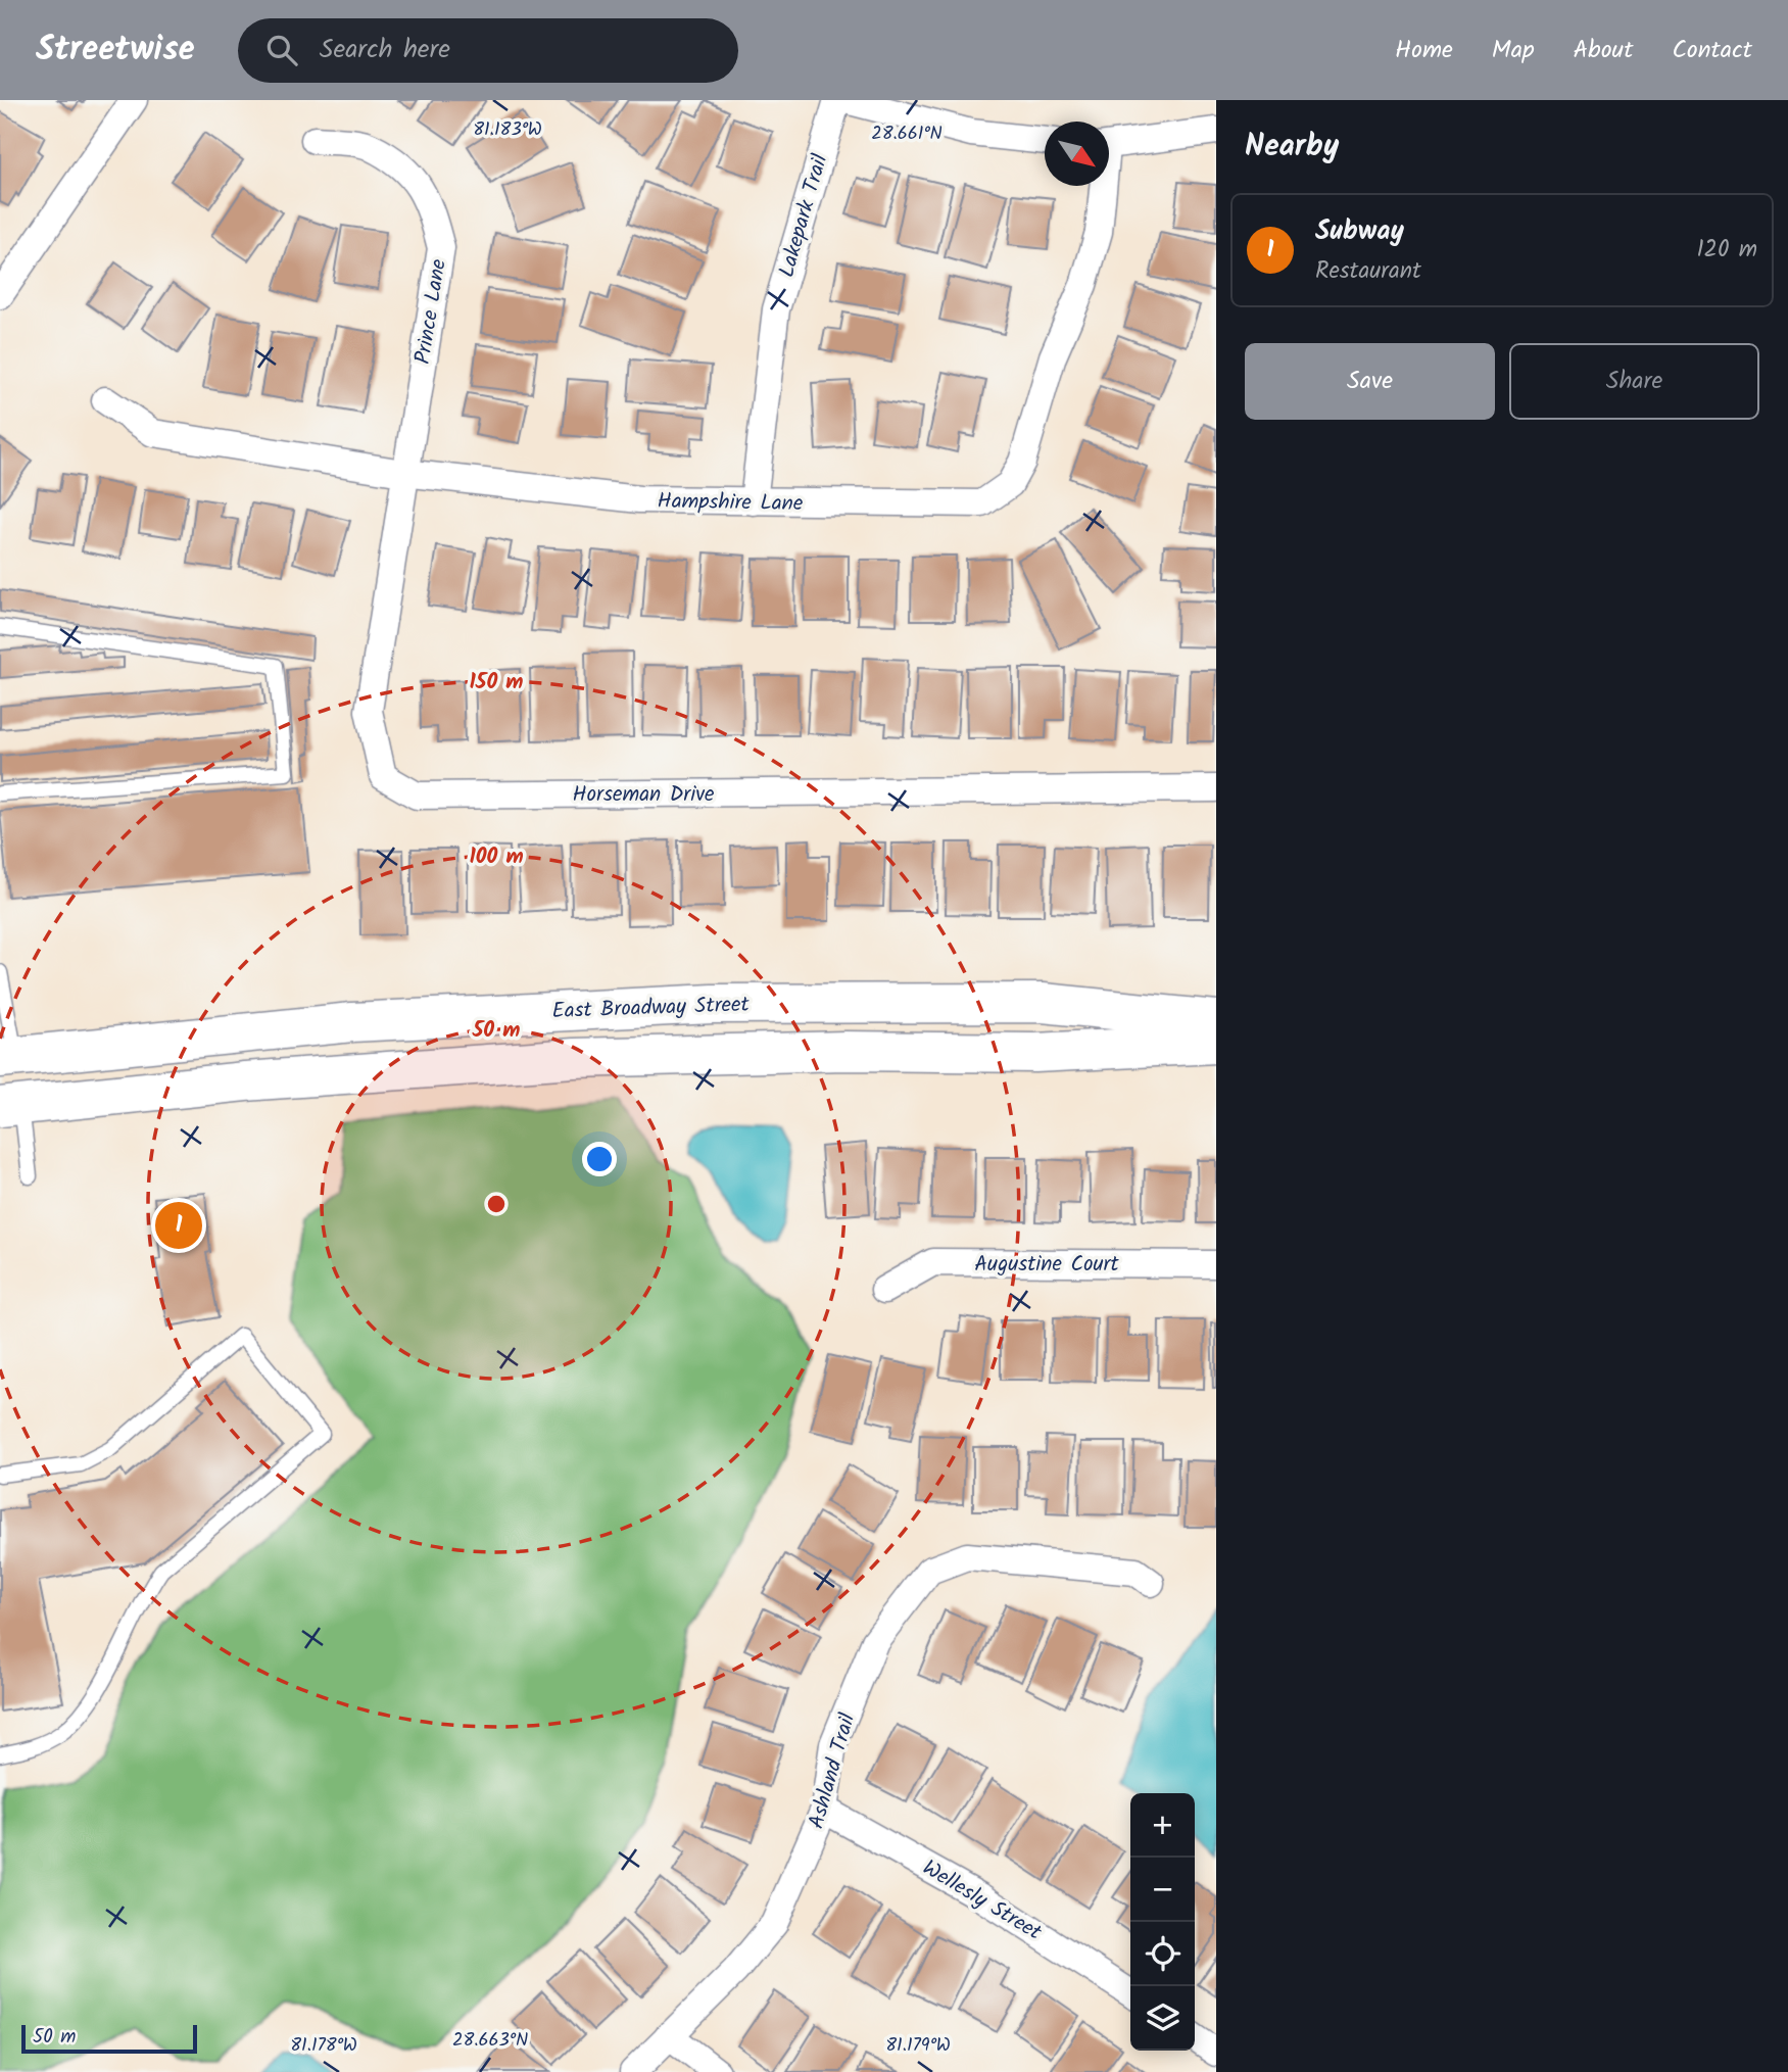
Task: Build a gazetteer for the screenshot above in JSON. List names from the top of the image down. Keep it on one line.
{"streets":{"main road":["East Broadway Street"],"street":["Lakepark Trail","Prince Lane","Hampshire Lane","Horseman Drive","Augustine Court","Ashland Trail","Wellesly Street"]},"crossings":[["Lakepark Trail","Hampshire Lane"],["Prince Lane","Hampshire Lane"],["Prince Lane","Horseman Drive"],["Hampshire Lane","Horseman Drive"],["Ashland Trail","Wellesly Street"]],"scale_bar":"50 m","north":"bottom right","page":{"header":"Streetwise","search":"Search here","nav":["Home","Map","About","Contact"],"heading":"Nearby","list":[{"mark":"1","name":"Subway","note":"Restaurant","value":"120 m"}],"buttons":["Save","Share"],"pins":"1","map_buttons":["+","−"],"scale":"50 m"},"coordinates":["81.183°W","28.661°N","28.663°N","81.178°W","81.179°W"],"rings":["150 m","100 m","50 m"]}
